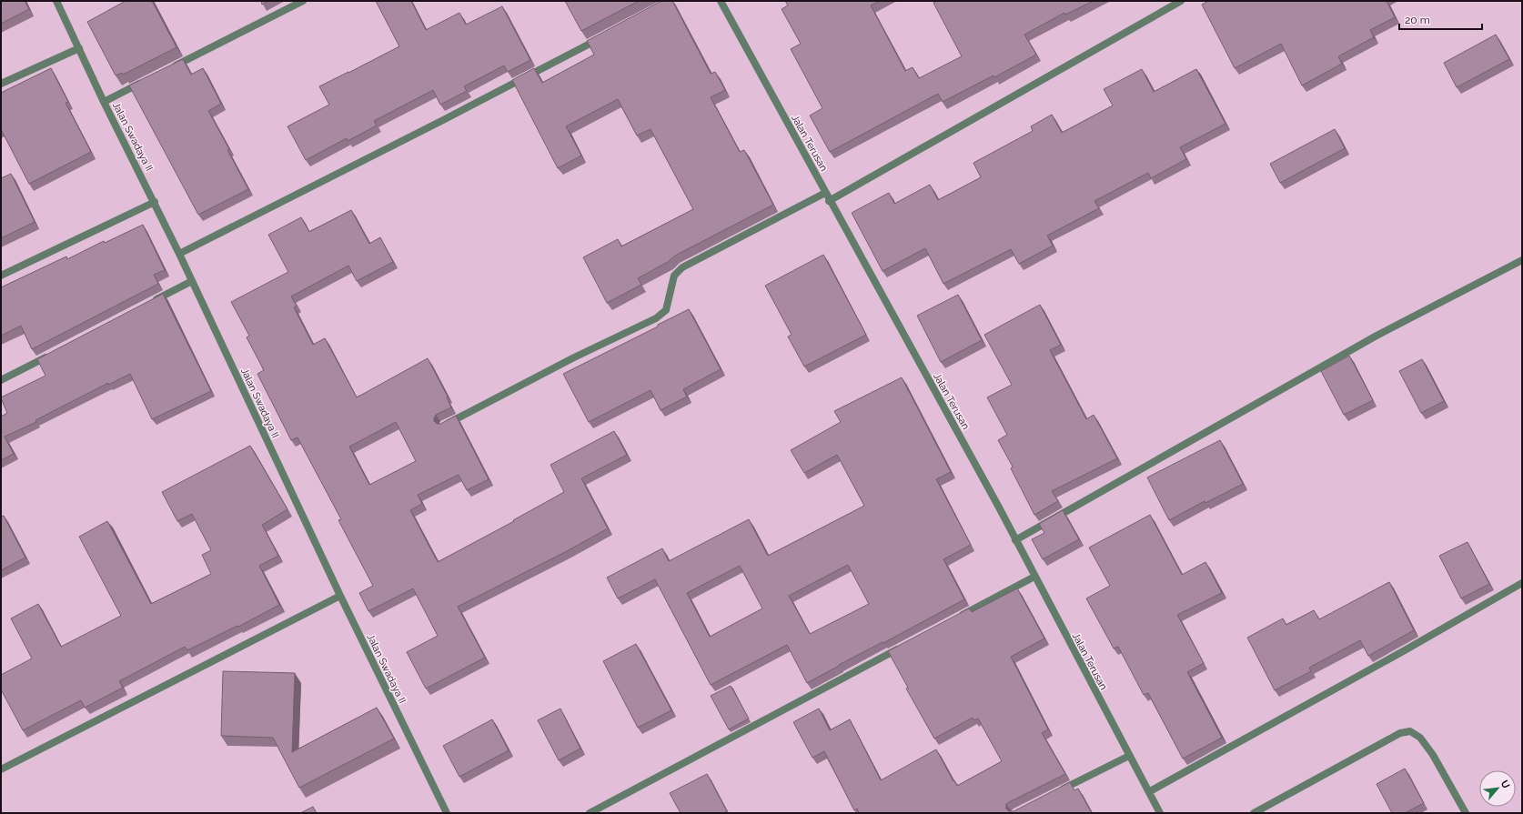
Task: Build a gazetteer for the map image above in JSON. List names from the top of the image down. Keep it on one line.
{"streets":{"street":["Jalan Swadaya II","Jalan Terusan"]},"scale_bar":"20 m","north":"top right"}
